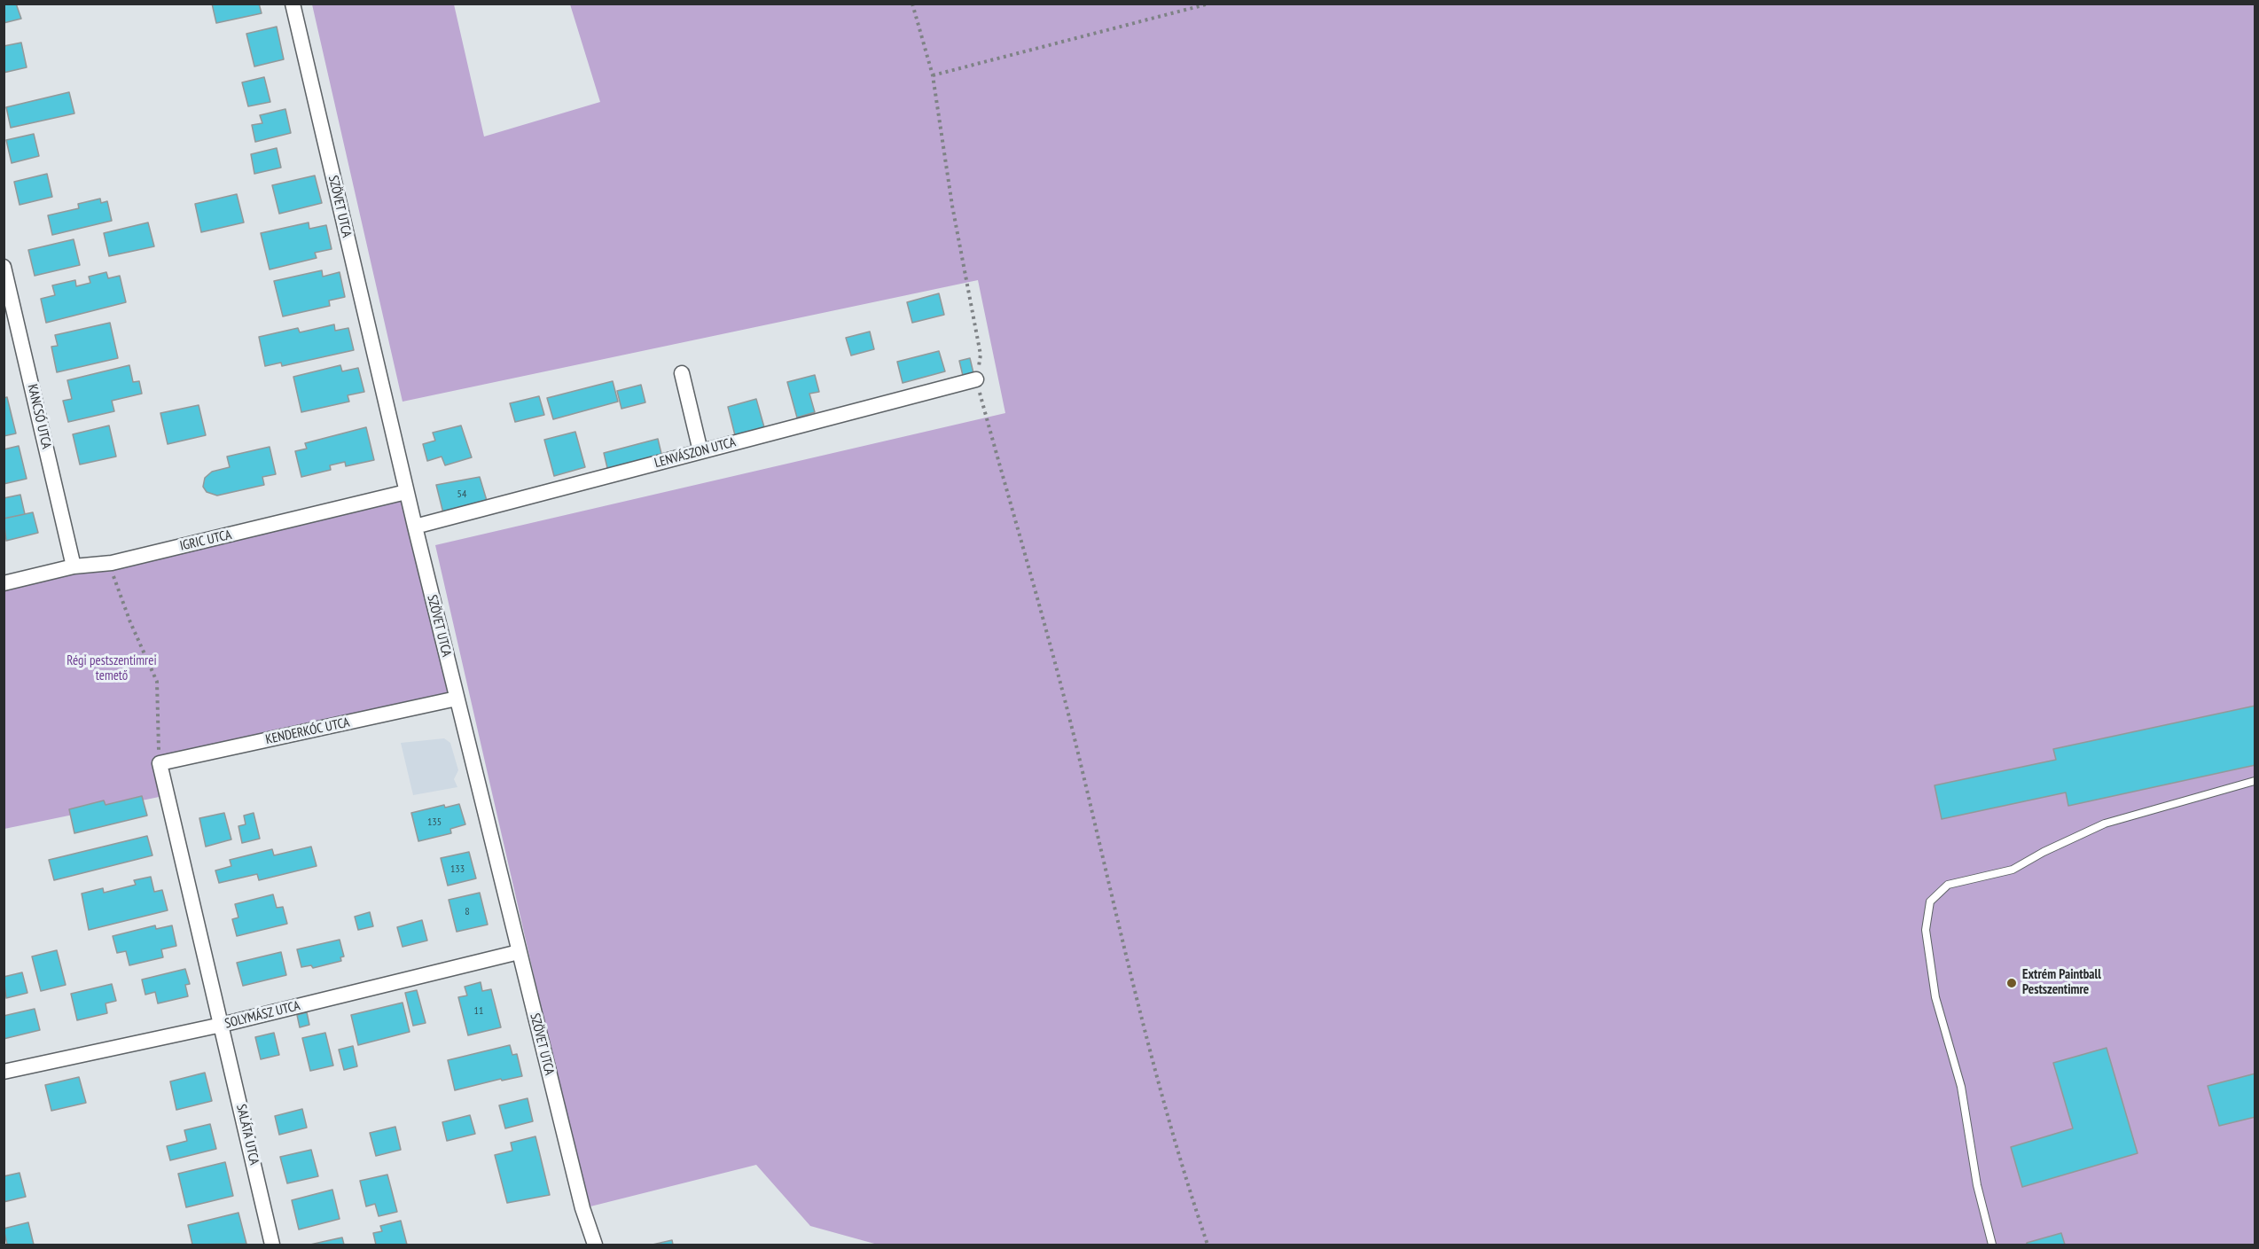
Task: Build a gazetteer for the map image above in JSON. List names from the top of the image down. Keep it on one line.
{"streets":{"street":["SZÖVET UTCA","KANCSÓ UTCA","LENVÁSZON UTCA","IGRIC UTCA","KENDERKÓC UTCA","SOLYMÁSZ UTCA","SALÁTA UTCA"]},"crossings":[["SZÖVET UTCA","LENVÁSZON UTCA"],["SZÖVET UTCA","IGRIC UTCA"],["SZÖVET UTCA","KENDERKÓC UTCA"],["SZÖVET UTCA","SOLYMÁSZ UTCA"],["KANCSÓ UTCA","IGRIC UTCA"],["KENDERKÓC UTCA","SALÁTA UTCA"],["SOLYMÁSZ UTCA","SALÁTA UTCA"]],"parks":["Régi pestszentimrei temető"],"places":["Extrém Paintball Pestszentimre"],"house_numbers":["54","135","133","8","11"]}
